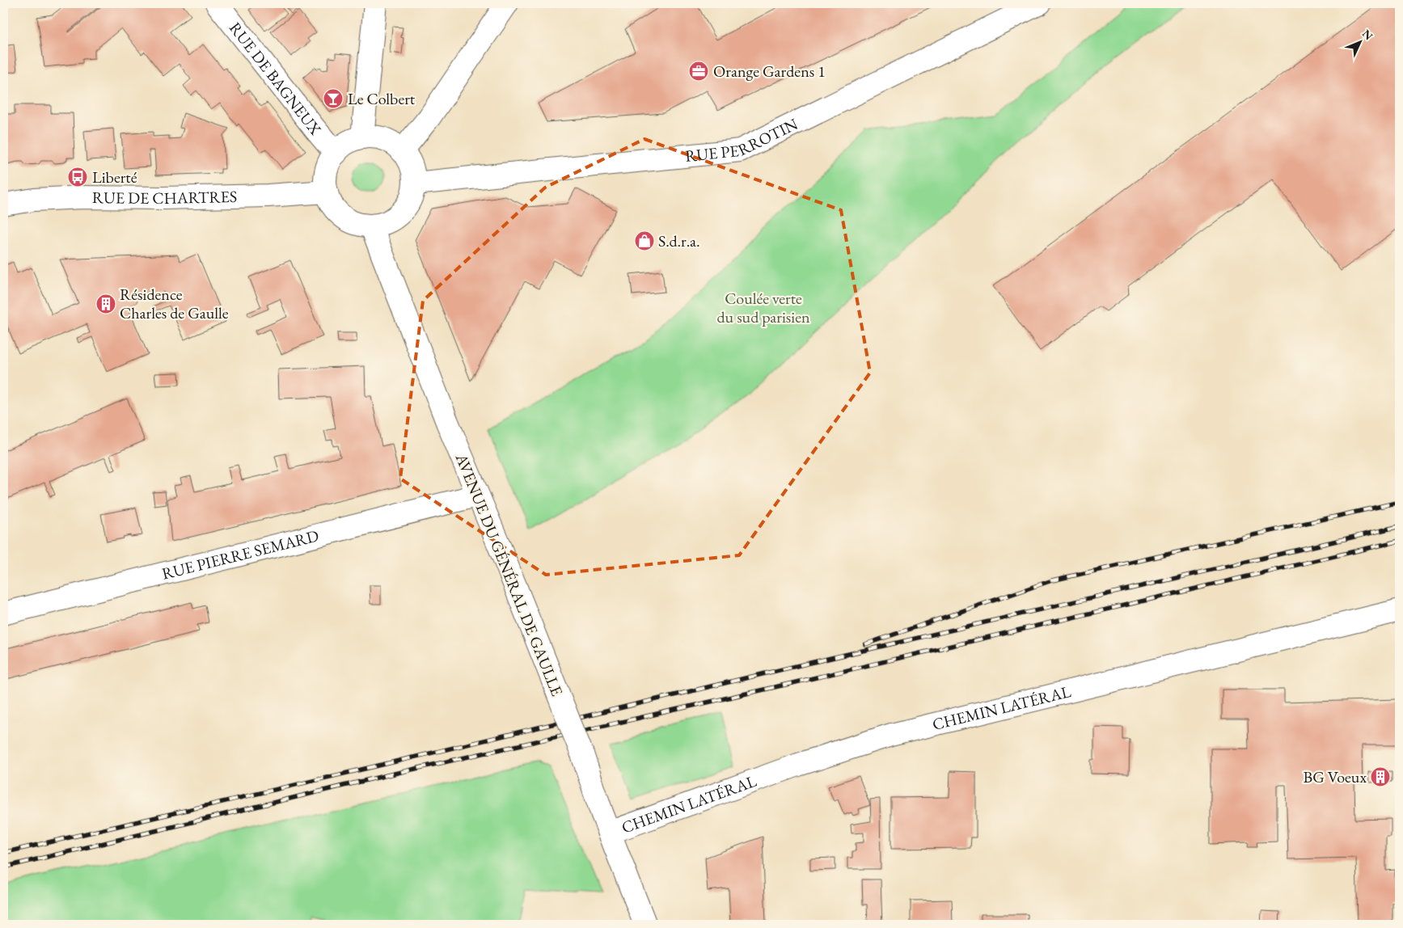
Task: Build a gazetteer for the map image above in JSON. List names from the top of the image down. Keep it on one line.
{"streets":{"street":["RUE DE BAGNEUX","RUE PERROTIN","RUE DE CHARTRES","RUE PIERRE SEMARD","AVENUE DU GÉNÉRAL DE GAULLE","CHEMIN LATÉRAL"]},"crossings":[["RUE DE BAGNEUX","RUE PERROTIN"],["RUE DE BAGNEUX","RUE DE CHARTRES"],["RUE DE BAGNEUX","AVENUE DU GÉNÉRAL DE GAULLE"],["RUE PERROTIN","RUE DE CHARTRES"],["RUE PERROTIN","AVENUE DU GÉNÉRAL DE GAULLE"],["RUE DE CHARTRES","AVENUE DU GÉNÉRAL DE GAULLE"],["RUE PIERRE SEMARD","AVENUE DU GÉNÉRAL DE GAULLE"],["AVENUE DU GÉNÉRAL DE GAULLE","CHEMIN LATÉRAL"]],"parks":["Coulée verte du sud parisien"],"places":{"office":["Orange Gardens 1"],"bar":["Le Colbert"],"bus stop":["Liberté"],"shop":["S.d.r.a."],"building":["Résidence Charles de Gaulle","BG Voeux"]},"north":"top right"}
